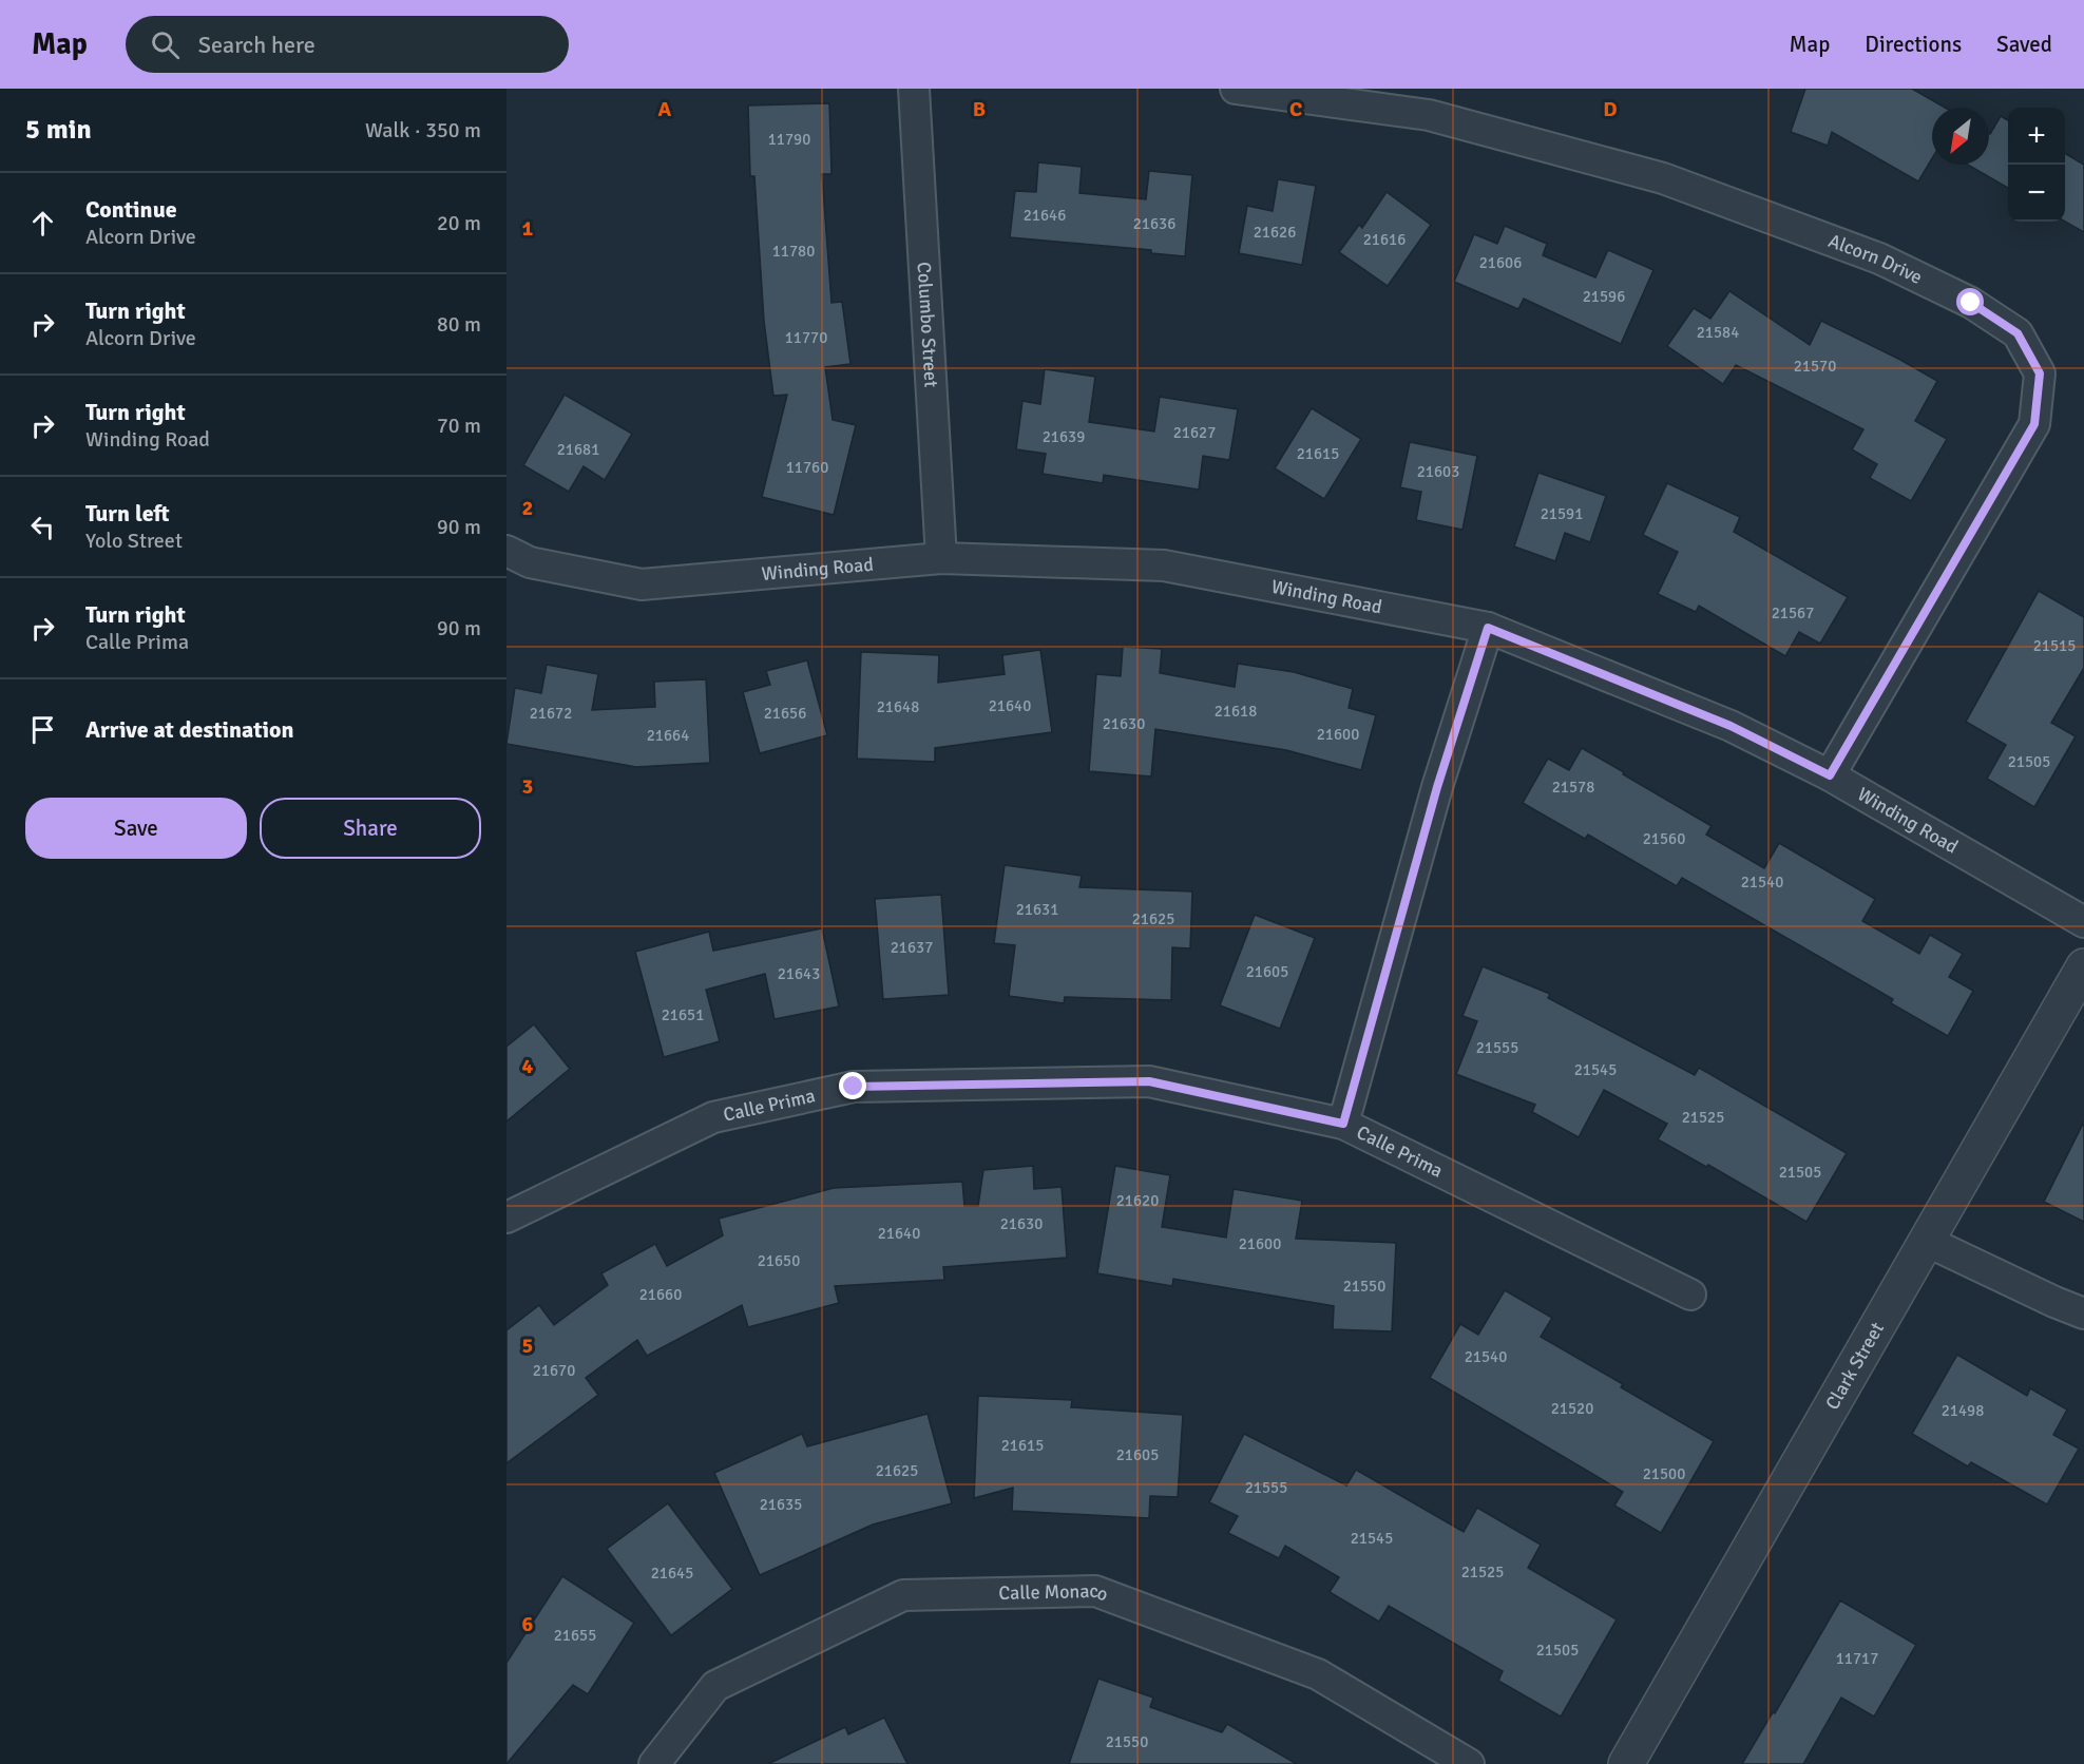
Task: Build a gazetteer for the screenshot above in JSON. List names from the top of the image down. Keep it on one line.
{"streets":{"street":["Alcorn Drive","Columbo Street","Winding Road","Calle Prima","Clark Street","Calle Monaco"]},"crossings":[["Alcorn Drive","Winding Road"],["Columbo Street","Winding Road"]],"house_numbers":["11790","21646","21636","21626","21616","11780","21606","21596","21584","11770","21570","21627","21639","21681","21615","11760","21603","21591","21567","21515","21640","21648","21618","21672","21656","21630","21600","21664","21505","21578","21560","21540","21631","21625","21637","21605","21643","21651","21555","21545","21525","21505","21620","21630","21640","21600","21650","21550","21660","21540","21670","21520","21498","21615","21605","21625","21500","21555","21635","21545","21525","21645","21655","21505","11717","21550"],"north":"bottom left","page":{"header":"Map","search":"Search here","nav":["Map","Directions","Saved"],"heading":["5 min","Walk · 350 m"],"map_buttons":["+","−"],"list":[["Continue","Alcorn Drive","20 m"],["Turn right","Alcorn Drive","80 m"],["Turn right","Winding Road","70 m"],["Turn left","Yolo Street","90 m"],["Turn right","Calle Prima","90 m"],"Arrive at destination"],"buttons":["Save","Share"]},"grid":{"columns":["A","B","C","D"],"rows":["1","2","3","4","5","6"]}}
